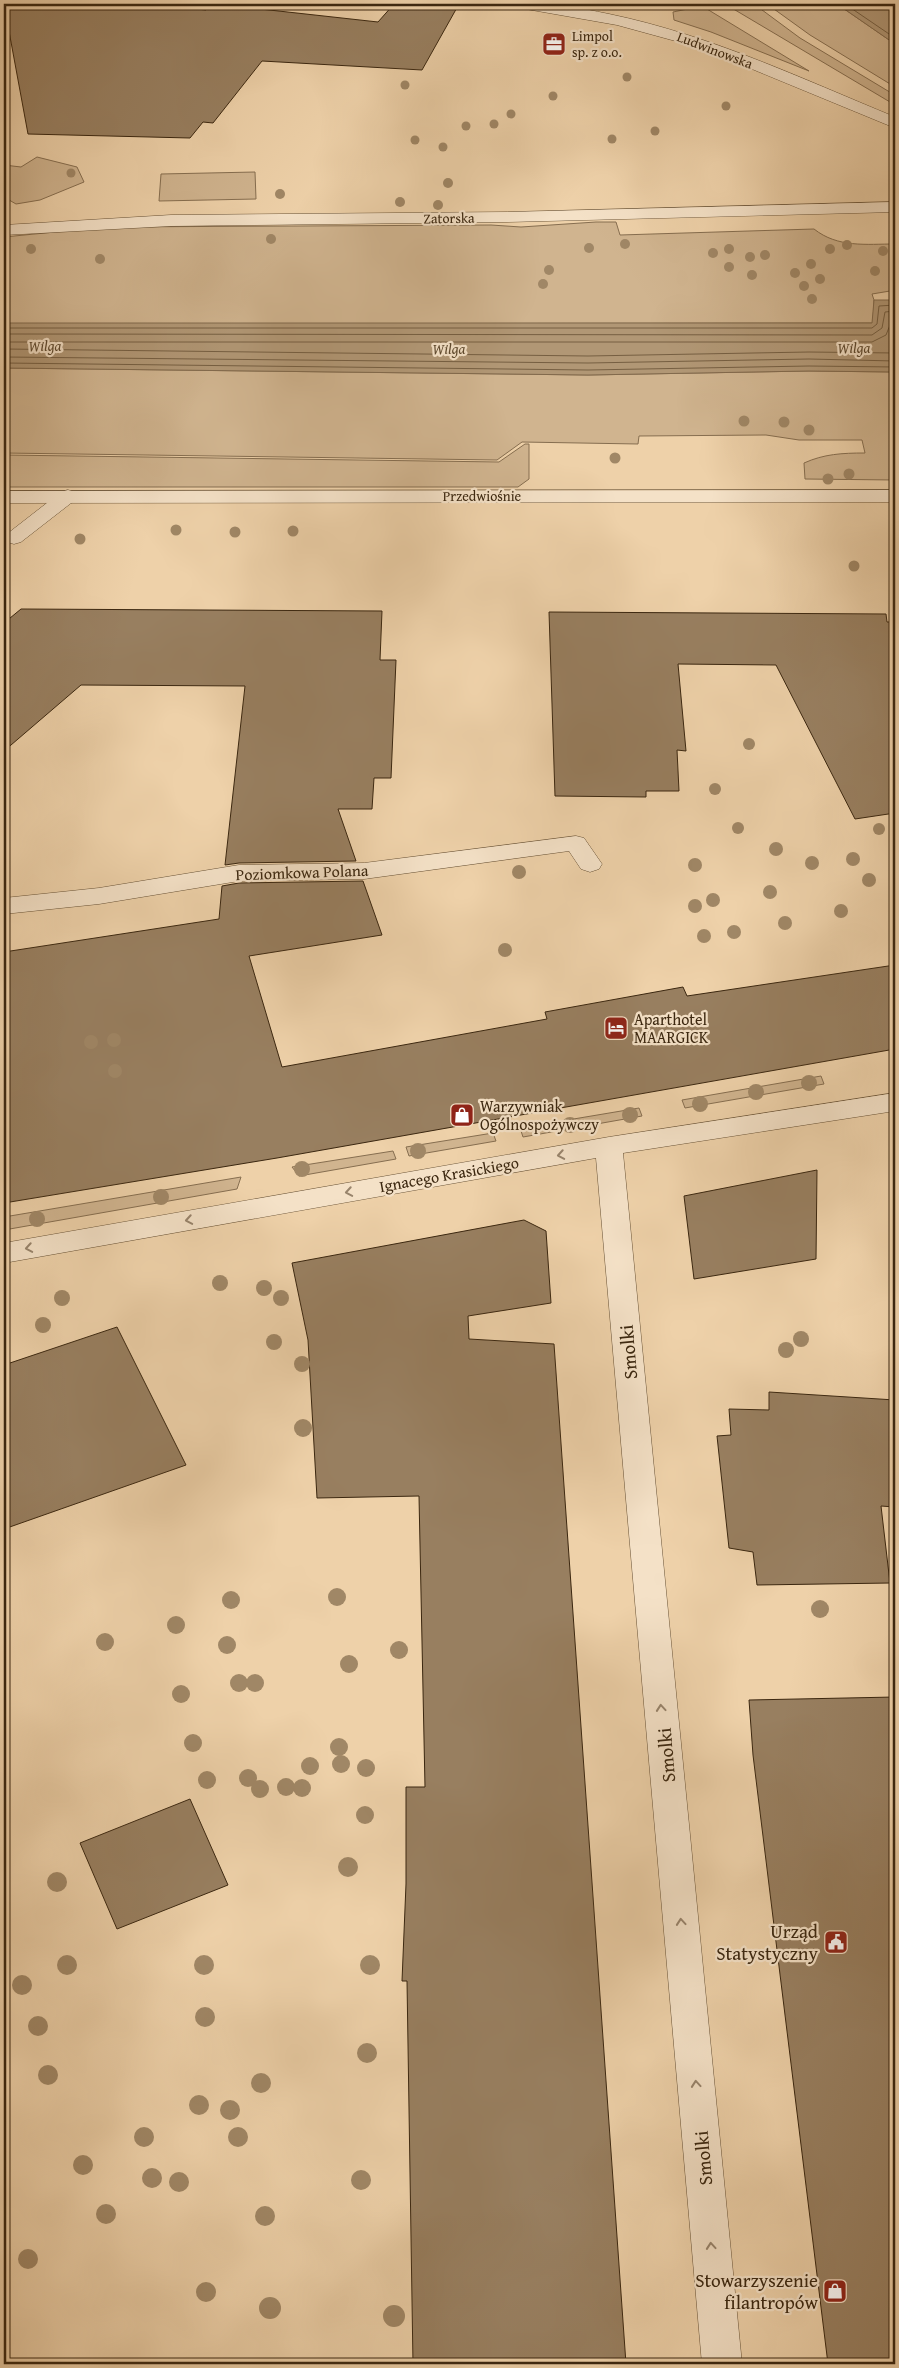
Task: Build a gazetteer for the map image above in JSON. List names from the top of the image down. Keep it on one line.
{"streets":{"street":["Ludwinowska","Zatorska","Przedwiośnie","Poziomkowa Polana","Ignacego Krasickiego","Smolki"]},"crossings":[["Ignacego Krasickiego","Smolki"]],"one_way":["Ignacego Krasickiego","Smolki"],"water":["Wilga"],"places":{"office":["Limpol sp. z o.o."],"hotel":["Aparthotel MAARGICK"],"shop":["Warzywniak Ogólnospożywczy","Stowarzyszenie filantropów"],"public building":["Urząd Statystyczny"]}}
